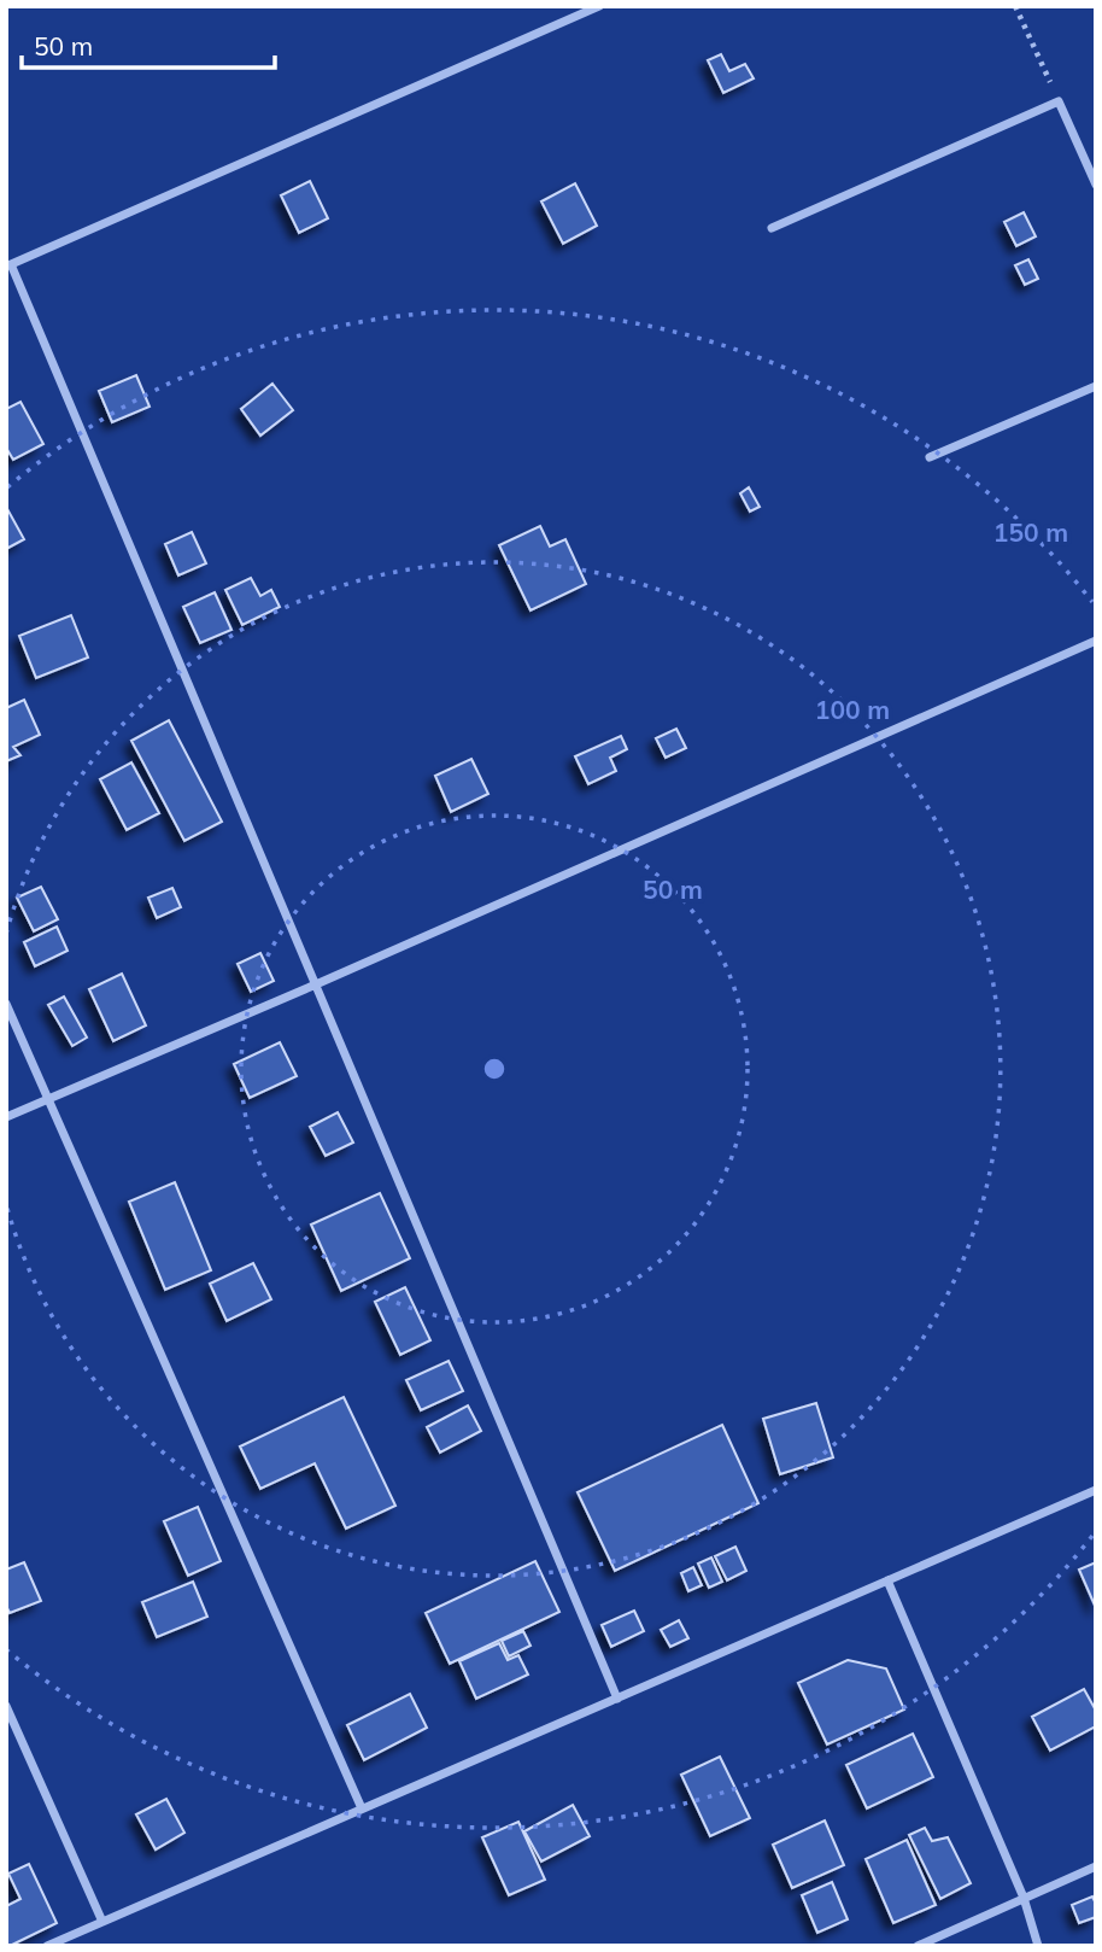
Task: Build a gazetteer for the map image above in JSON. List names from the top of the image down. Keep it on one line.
{"scale_bar":"50 m","rings":["150 m","100 m","50 m"]}
